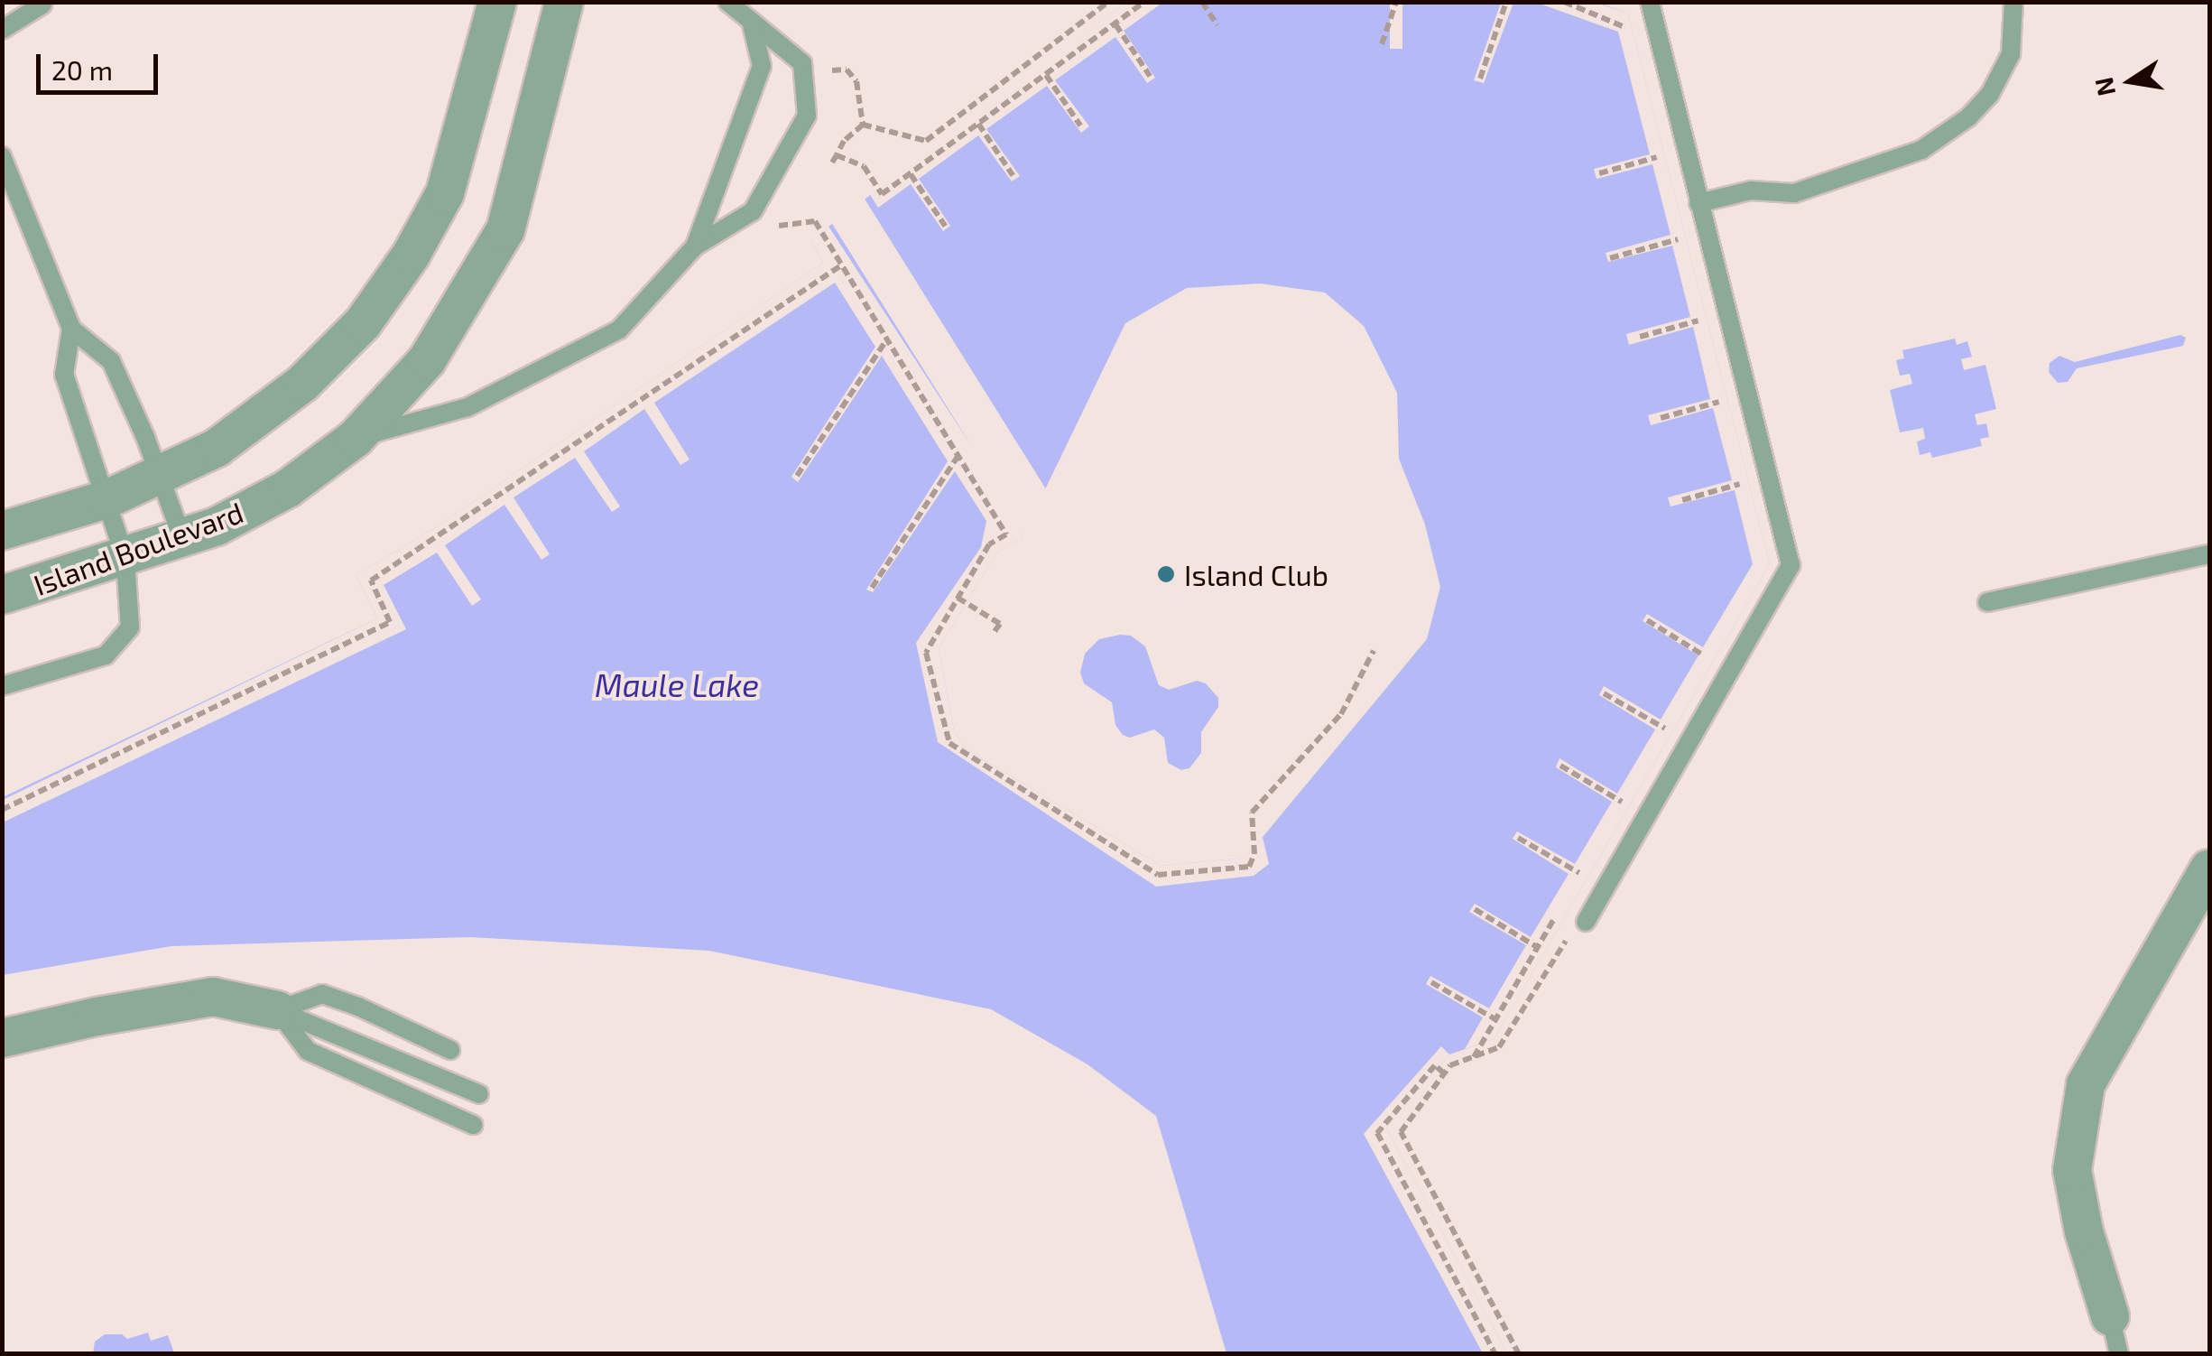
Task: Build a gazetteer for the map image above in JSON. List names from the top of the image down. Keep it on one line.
{"streets":{"street":["Island Boulevard"]},"water":["Maule Lake"],"places":["Island Club"],"scale_bar":"20 m","north":"left"}
